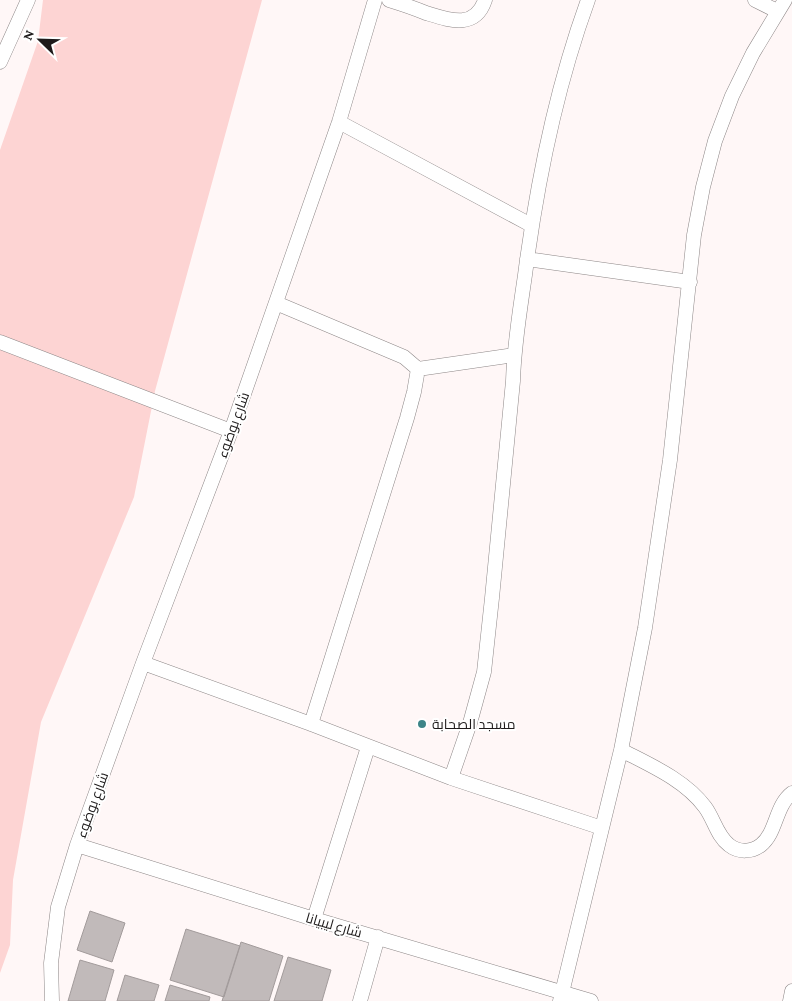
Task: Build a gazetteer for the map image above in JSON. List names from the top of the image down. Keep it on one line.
{"streets":{"street":["شارع بوضوء","شارع ليبيانا"]},"crossings":[["شارع بوضوء","شارع ليبيانا"]],"places":["مسجد الصحابة"],"north":"top left"}
